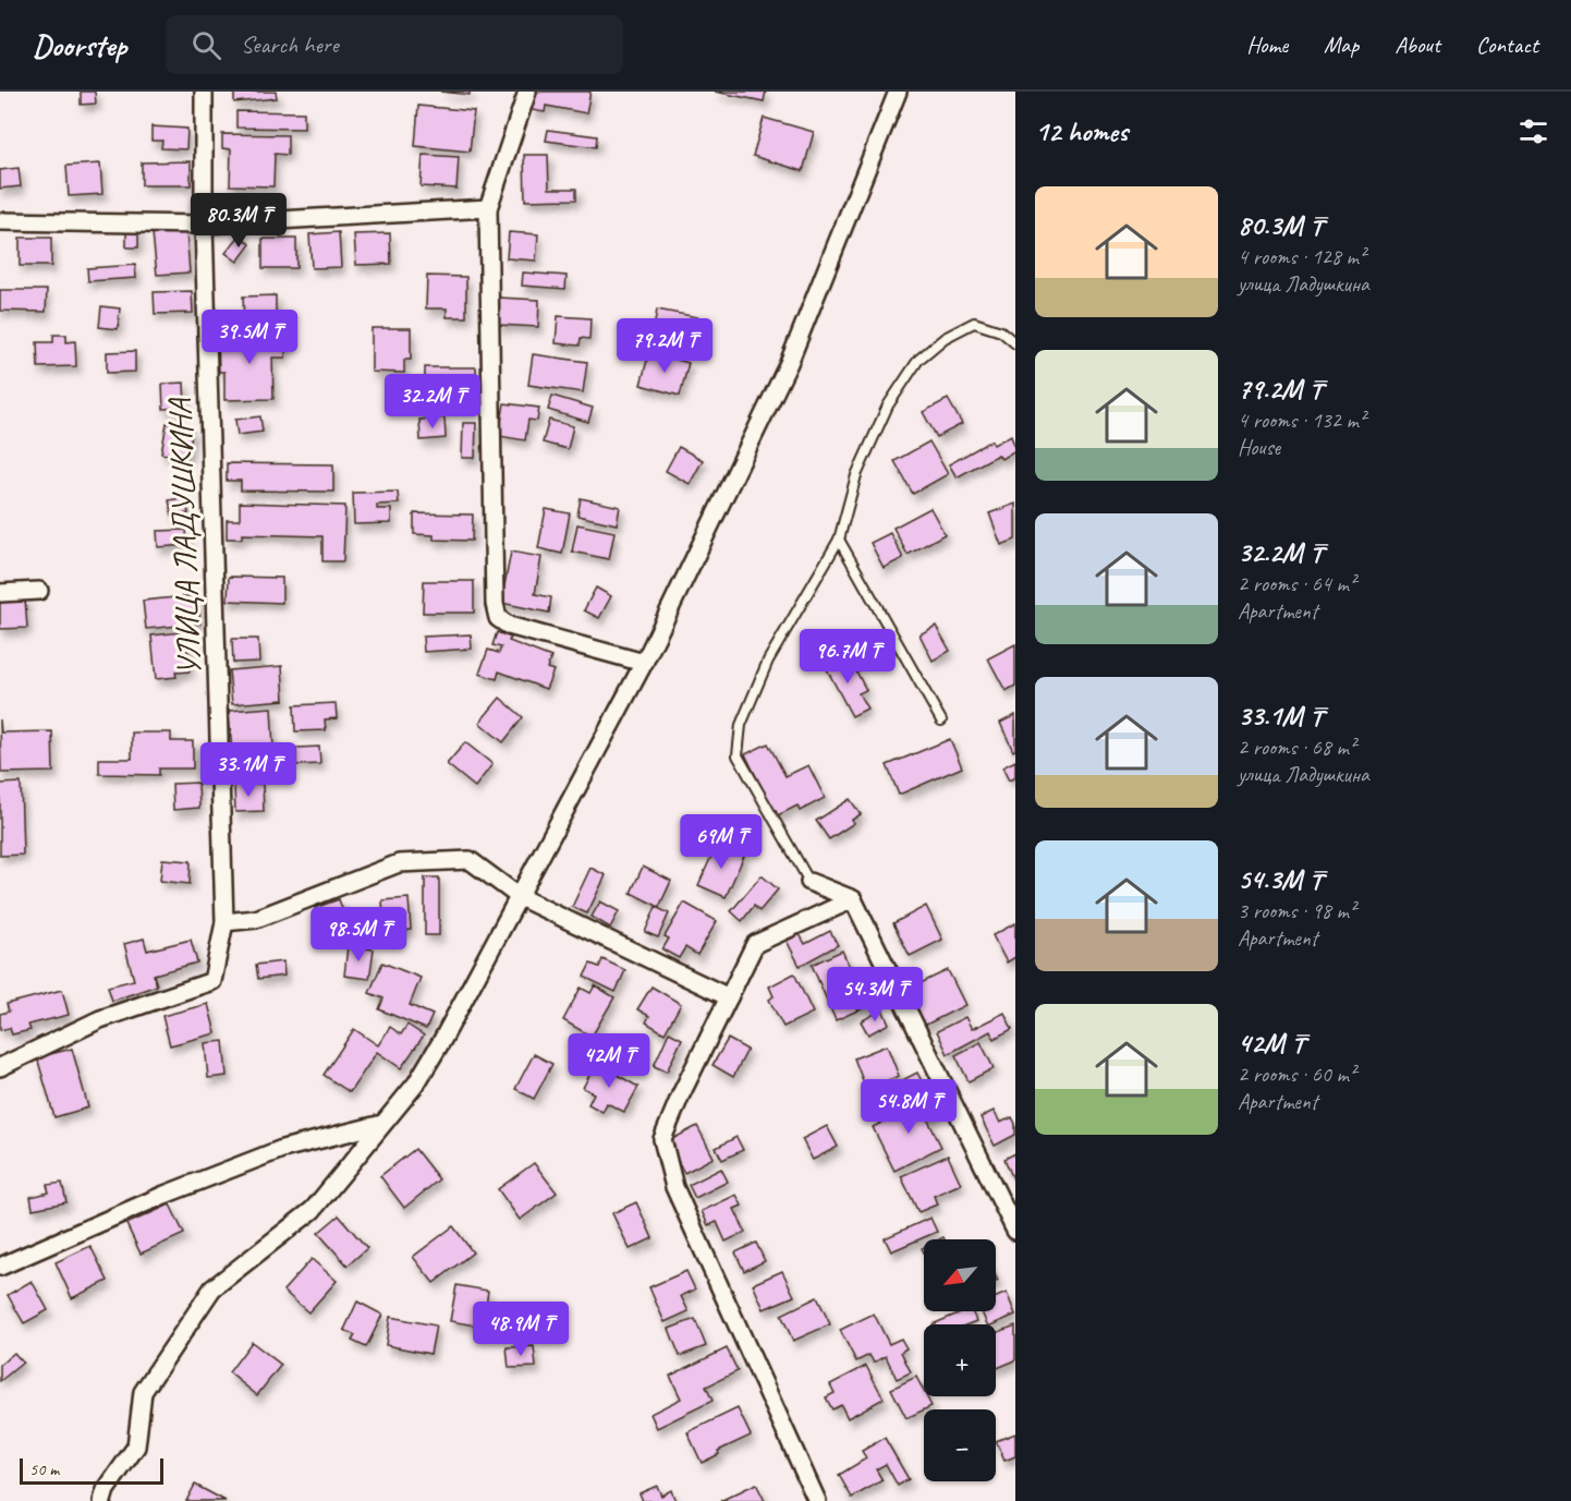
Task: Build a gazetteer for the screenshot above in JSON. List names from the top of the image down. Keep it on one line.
{"streets":{"street":["УЛИЦА ЛАДУШКИНА"]},"scale_bar":"50 m","north":"bottom left","page":{"header":"Doorstep","search":"Search here","nav":["Home","Map","About","Contact"],"heading":"12 homes","list":[{"name":"80.3M ₸","note":"4 rooms · 128 m² · улица Ладушкина"},{"name":"79.2M ₸","note":"4 rooms · 132 m² · House"},{"name":"32.2M ₸","note":"2 rooms · 64 m² · Apartment"},{"name":"33.1M ₸","note":"2 rooms · 68 m² · улица Ладушкина"},{"name":"54.3M ₸","note":"3 rooms · 98 m² · Apartment"},{"name":"42M ₸","note":"2 rooms · 60 m² · Apartment"}],"price":["80.3M ₸","39.5M ₸","79.2M ₸","32.2M ₸","96.7M ₸","33.1M ₸","69M ₸","98.5M ₸","54.3M ₸","42M ₸","54.8M ₸","48.9M ₸"],"map_buttons":["+","−"],"scale":"50 m"}}
